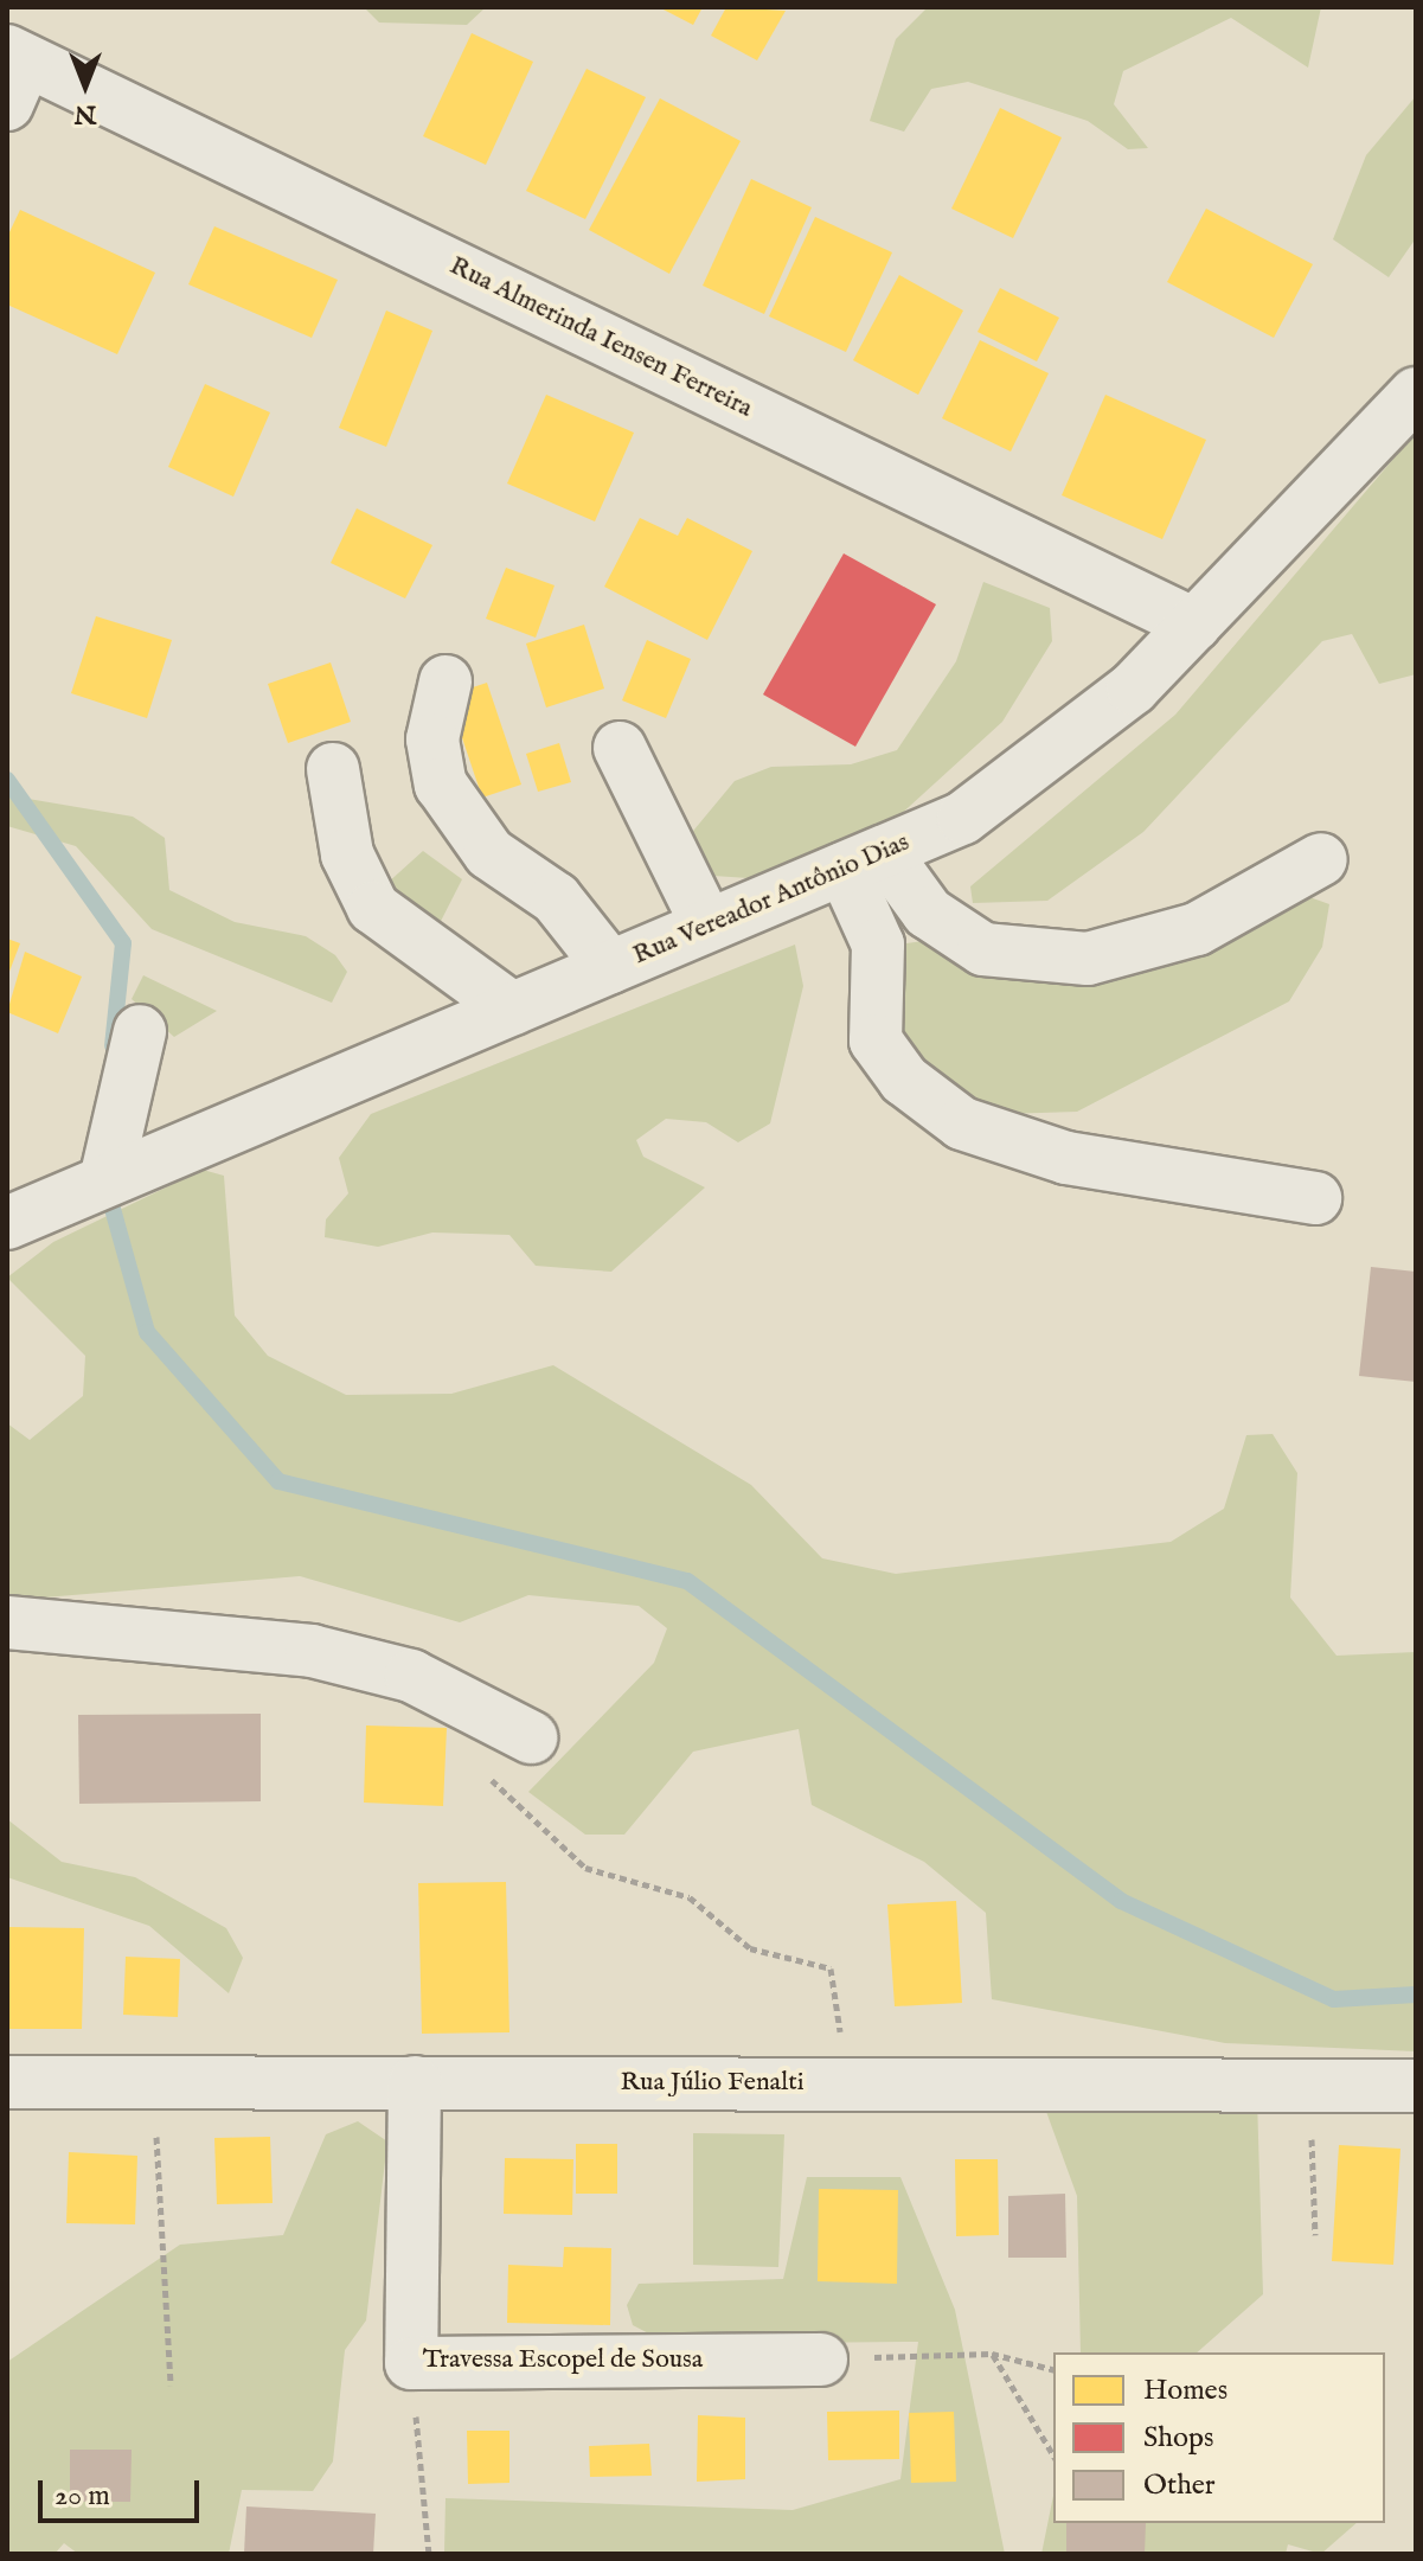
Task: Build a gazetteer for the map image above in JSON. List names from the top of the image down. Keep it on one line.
{"streets":{"street":["Rua Almerinda Iensen Ferreira","Rua Vereador Antônio Dias","Rua Júlio Fenalti","Travessa Escopel de Sousa"]},"crossings":[["Rua Almerinda Iensen Ferreira","Rua Vereador Antônio Dias"],["Rua Júlio Fenalti","Travessa Escopel de Sousa"]],"legend":["Homes","Shops","Other"],"scale_bar":"20 m","north":"bottom"}
